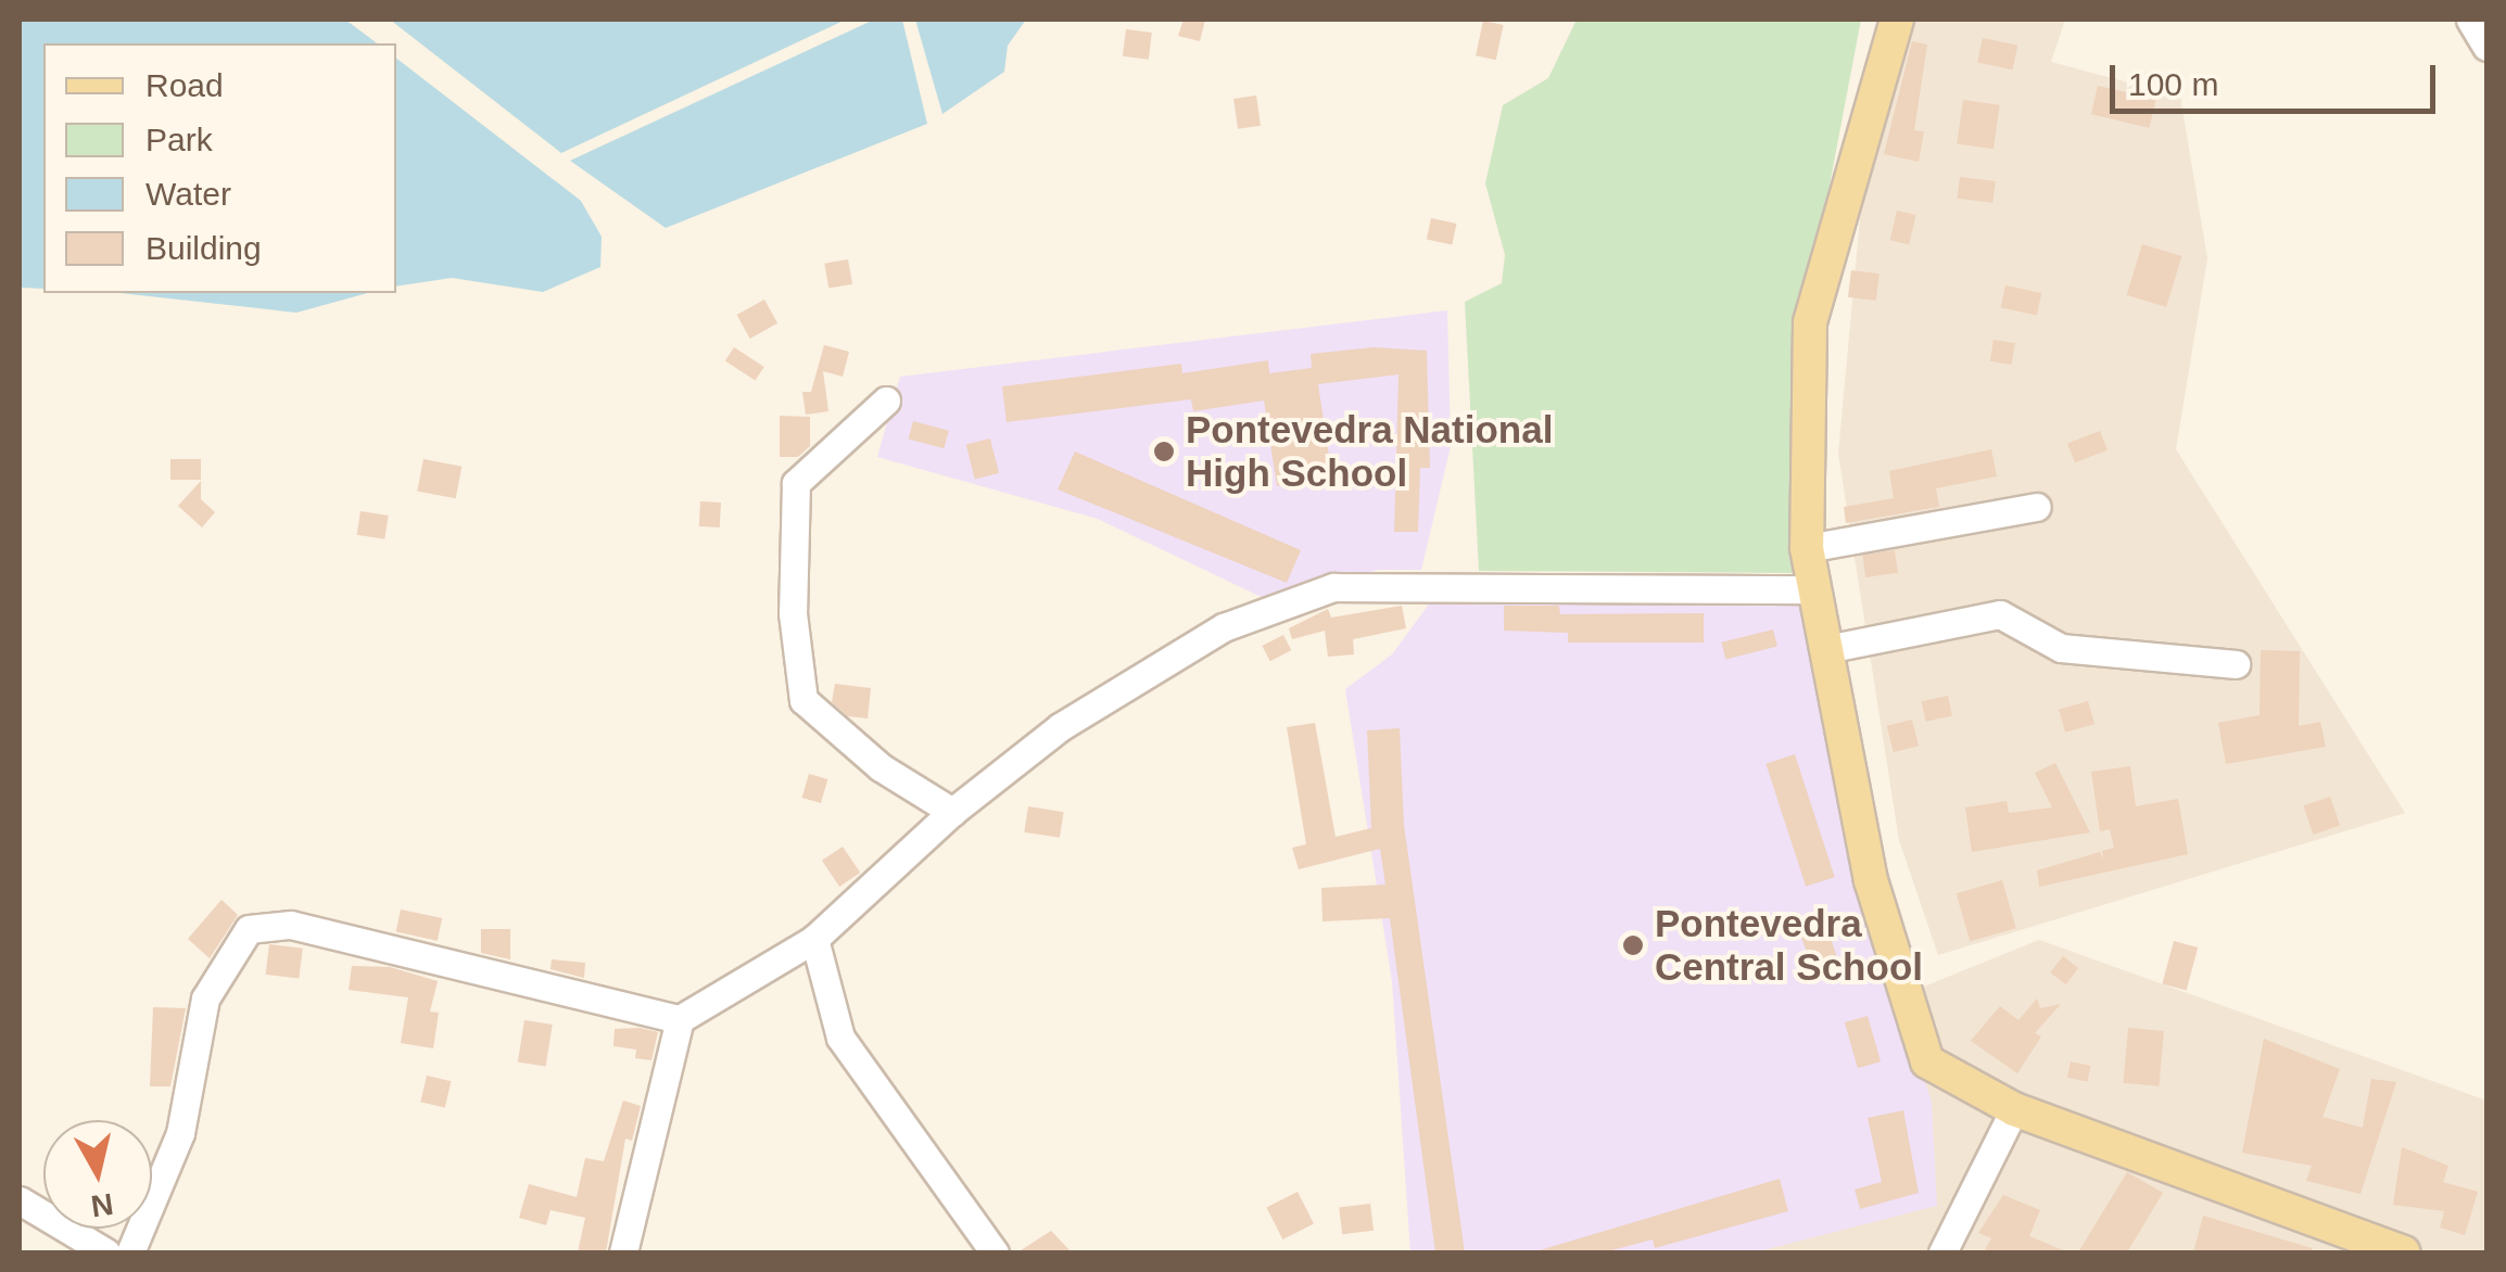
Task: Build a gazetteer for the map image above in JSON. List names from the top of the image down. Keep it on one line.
{"places":["Pontevedra National High School","Pontevedra Central School"],"legend":["Road","Park","Water","Building"],"scale_bar":"100 m","north":"bottom"}
